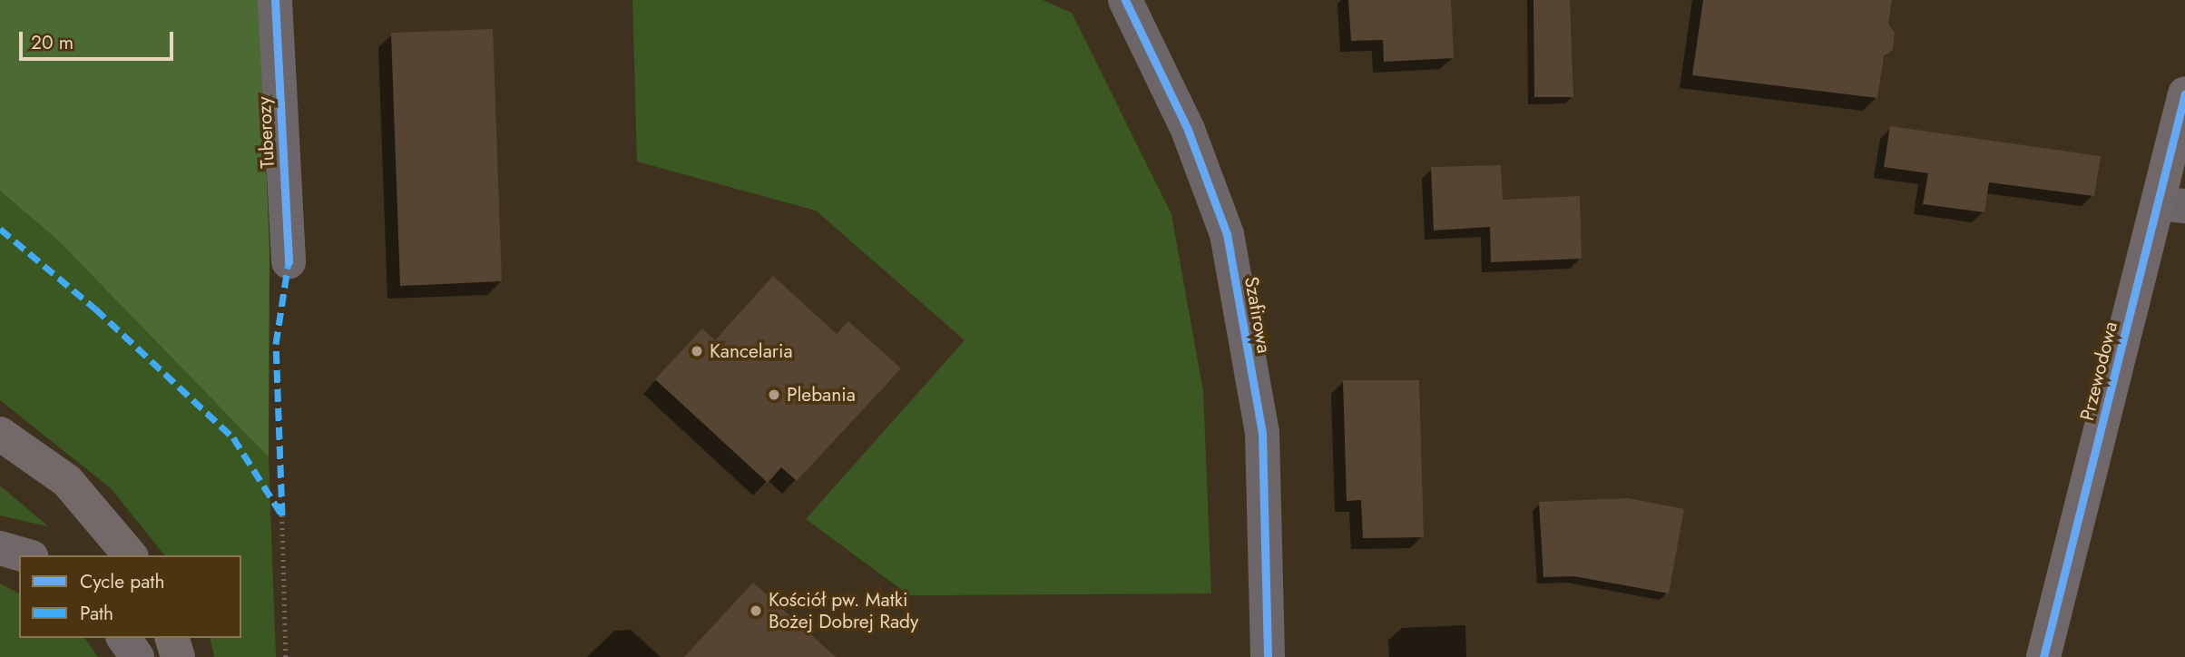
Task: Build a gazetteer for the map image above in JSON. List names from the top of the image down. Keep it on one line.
{"streets":{"street":["Tuberozy","Szafirowa","Przewodowa"]},"places":["Kancelaria","Plebania","Kościół pw. Matki Bożej Dobrej Rady"],"legend":["Cycle path","Path"],"scale_bar":"20 m"}
